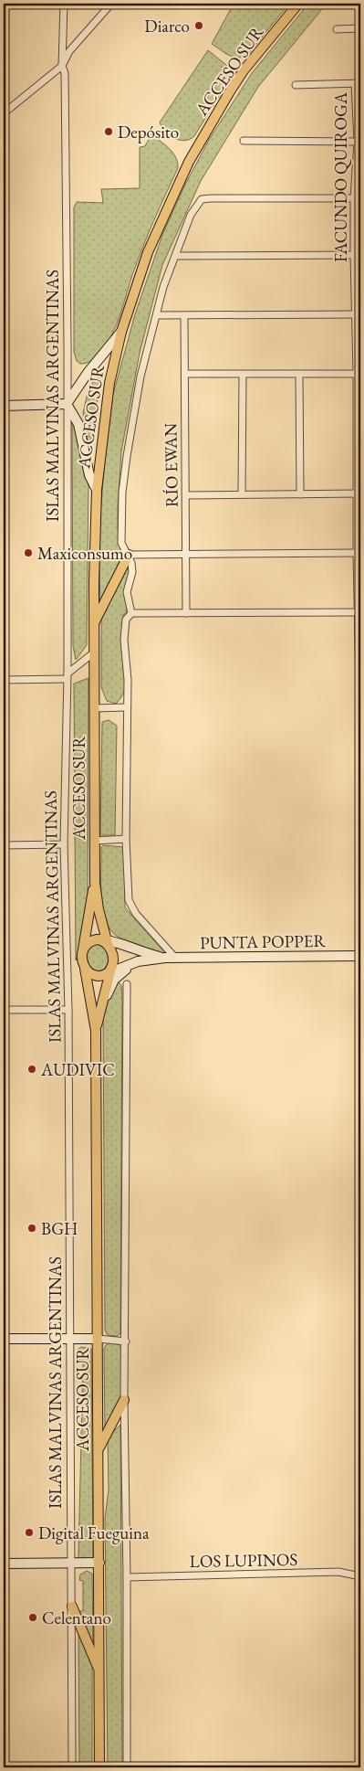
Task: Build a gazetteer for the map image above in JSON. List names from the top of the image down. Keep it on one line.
{"streets":{"main road":["ACCESO SUR"],"street":["FACUNDO QUIROGA","ISLAS MALVINAS ARGENTINAS","RÍO EWAN","PUNTA POPPER","LOS LUPINOS"]},"crossings":[["ACCESO SUR","PUNTA POPPER"]],"places":["Diarco","Depósito","Maxiconsumo","AUDIVIC","BGH","Digital Fueguina","Celentano"]}
